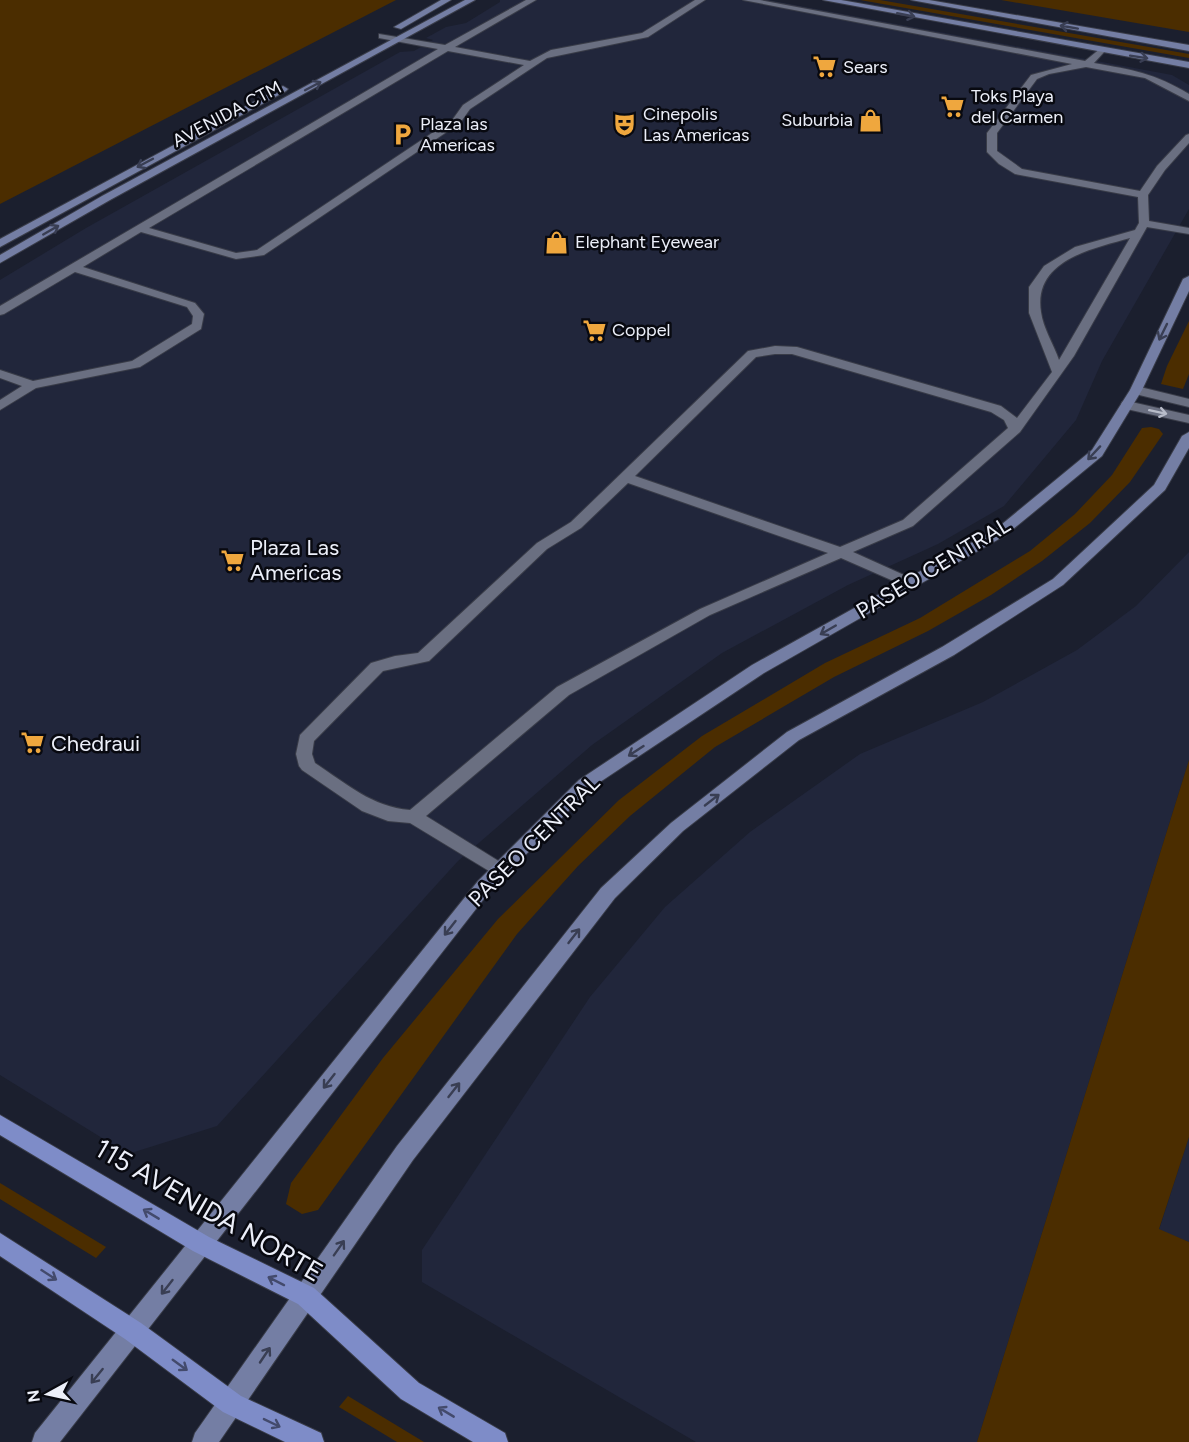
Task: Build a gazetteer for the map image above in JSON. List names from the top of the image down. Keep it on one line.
{"streets":{"main road":["AVENIDA CTM","PASEO CENTRAL","115 AVENIDA NORTE"]},"crossings":[["PASEO CENTRAL","115 AVENIDA NORTE"]],"places":{"supermarket":["Sears","Toks Playa del Carmen","Coppel","Plaza Las Americas","Chedraui"],"shop":["Suburbia","Elephant Eyewear"],"theatre":["Cinepolis Las Americas"],"parking":["Plaza las Americas"]},"north":"left"}
